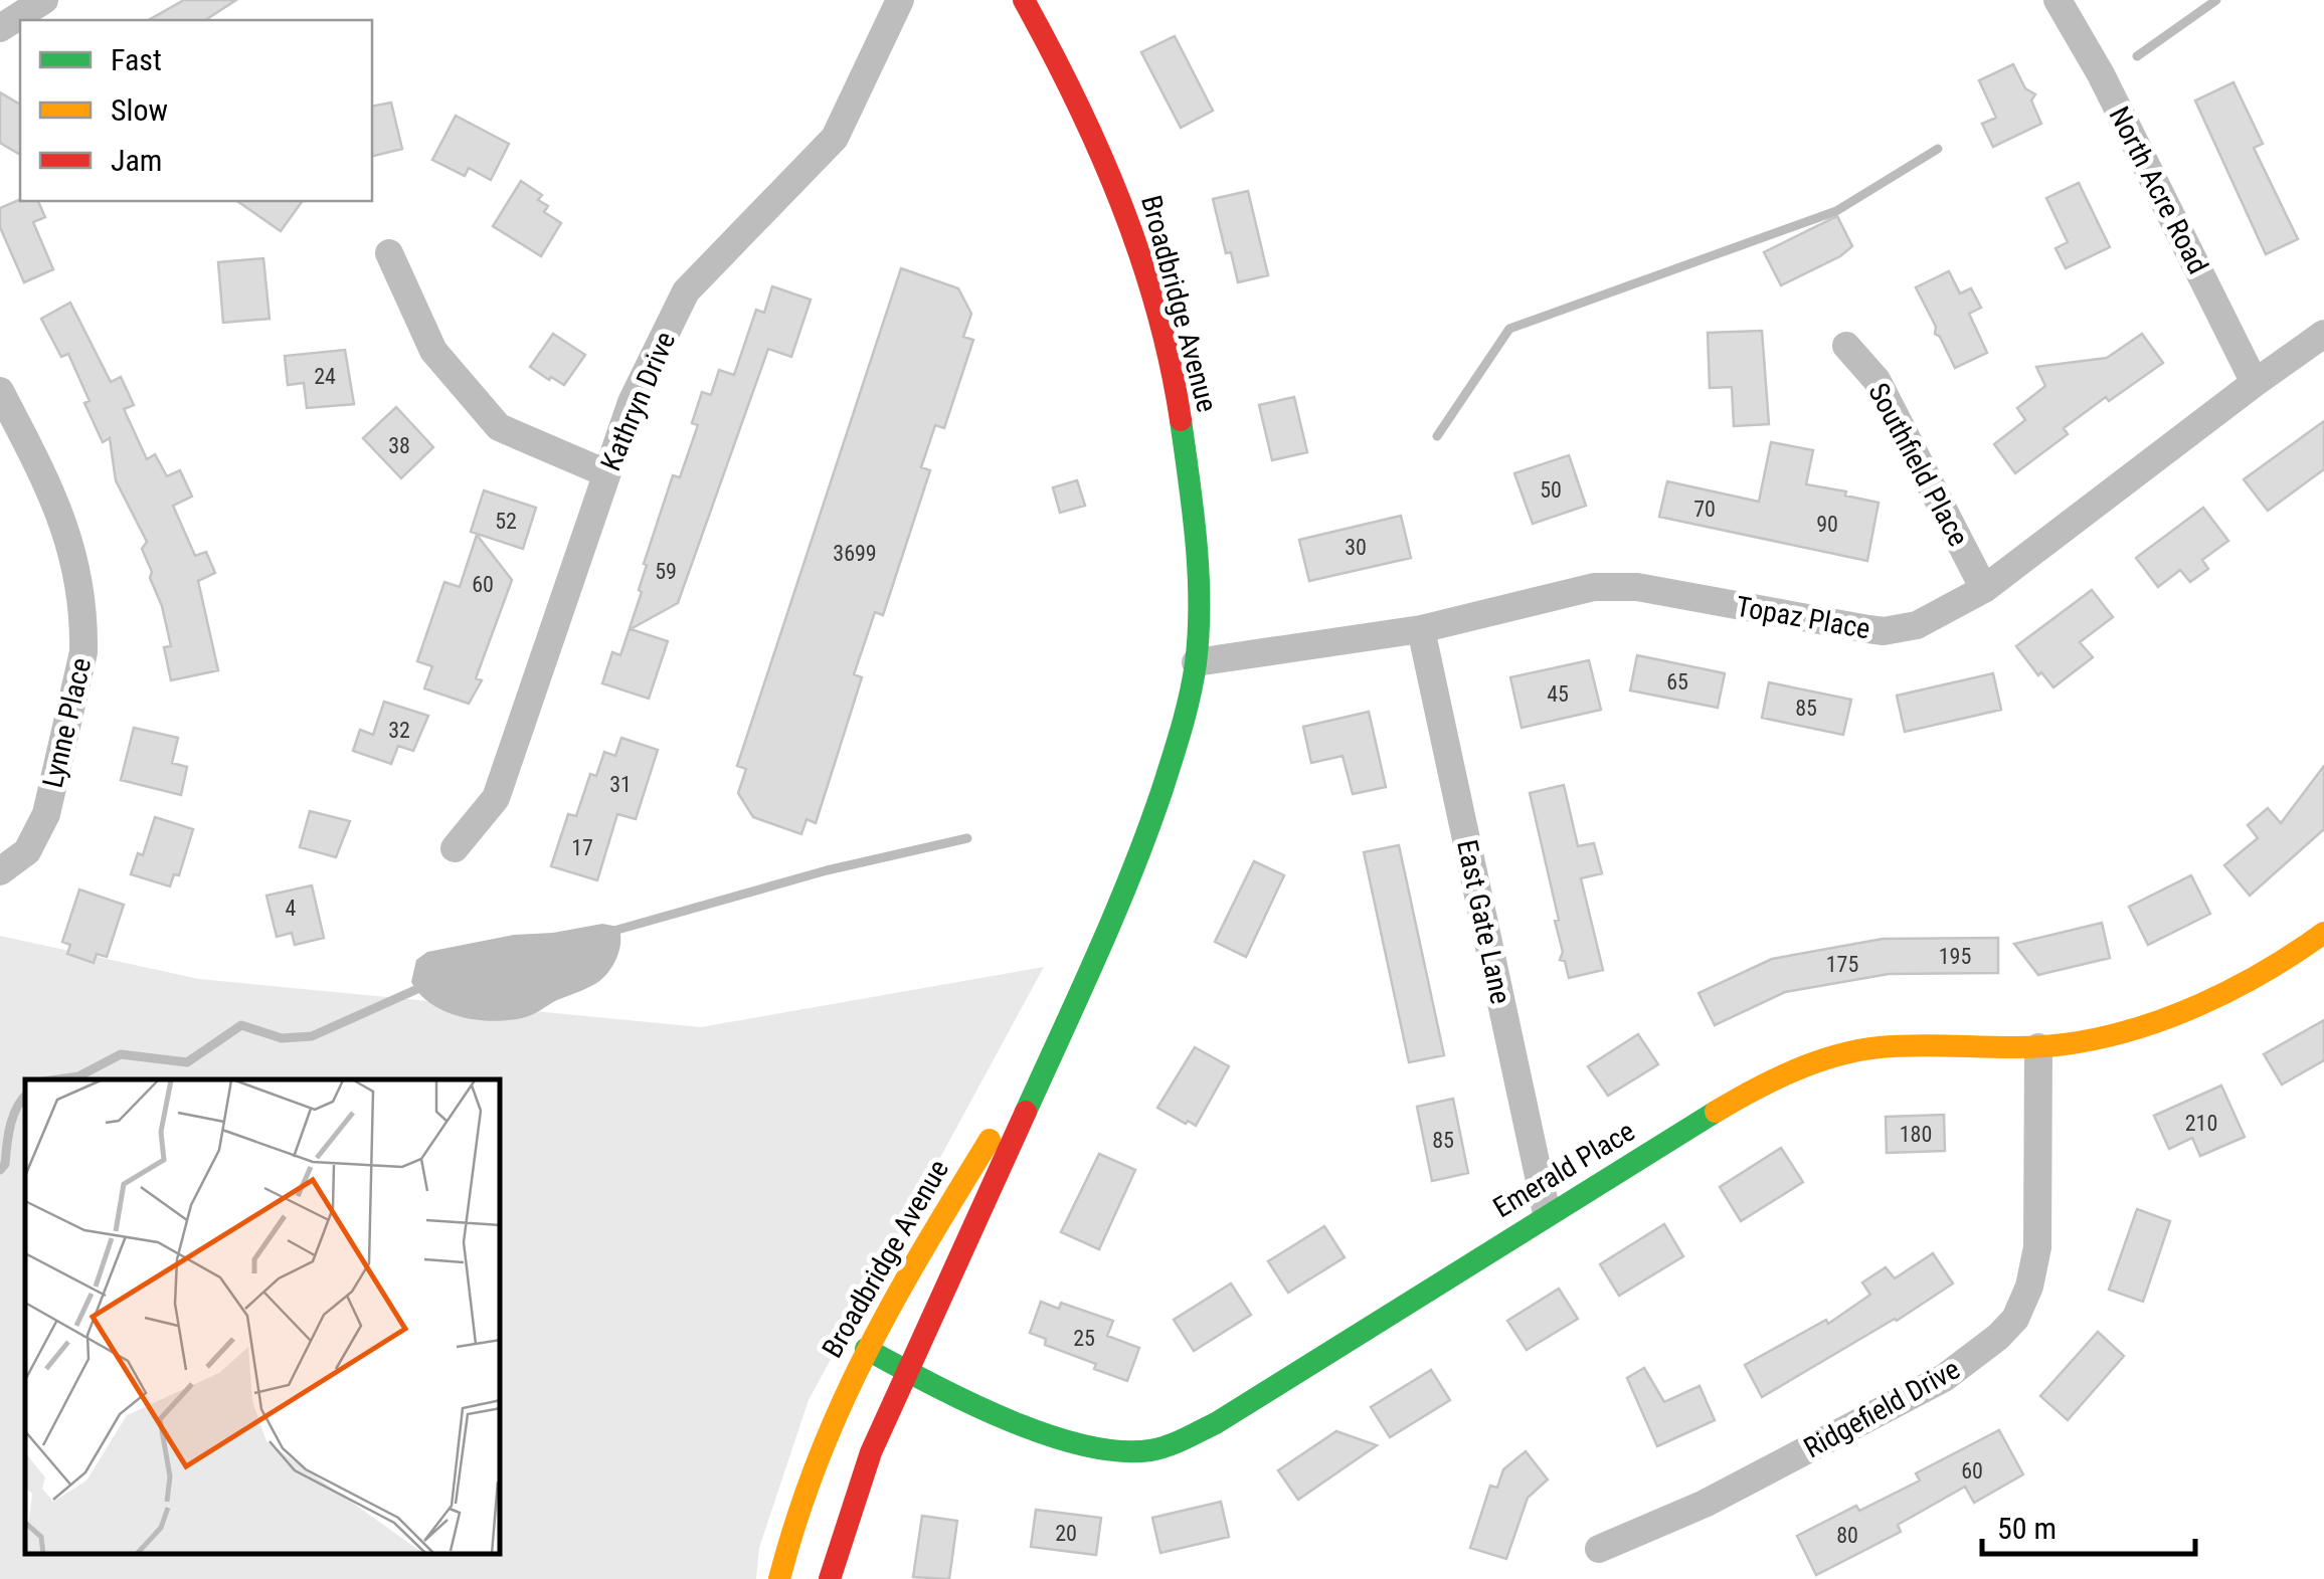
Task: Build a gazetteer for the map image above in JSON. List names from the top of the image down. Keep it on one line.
{"streets":{"main road":["Broadbridge Avenue","Emerald Place"],"street":["North Acre Road","Kathryn Drive","Southfield Place","Topaz Place","Lynne Place","East Gate Lane","Ridgefield Drive"]},"crossings":[["North Acre Road","Topaz Place"],["Broadbridge Avenue","Topaz Place"],["Broadbridge Avenue","Emerald Place"],["Southfield Place","Topaz Place"],["Topaz Place","East Gate Lane"],["East Gate Lane","Emerald Place"],["Emerald Place","Ridgefield Drive"]],"house_numbers":["24","38","50","70","52","90","30","3699","59","60","65","45","85","32","31","17","4","195","175","210","180","85","25","60","20","80"],"legend":["Fast","Slow","Jam"],"scale_bar":"50 m"}
